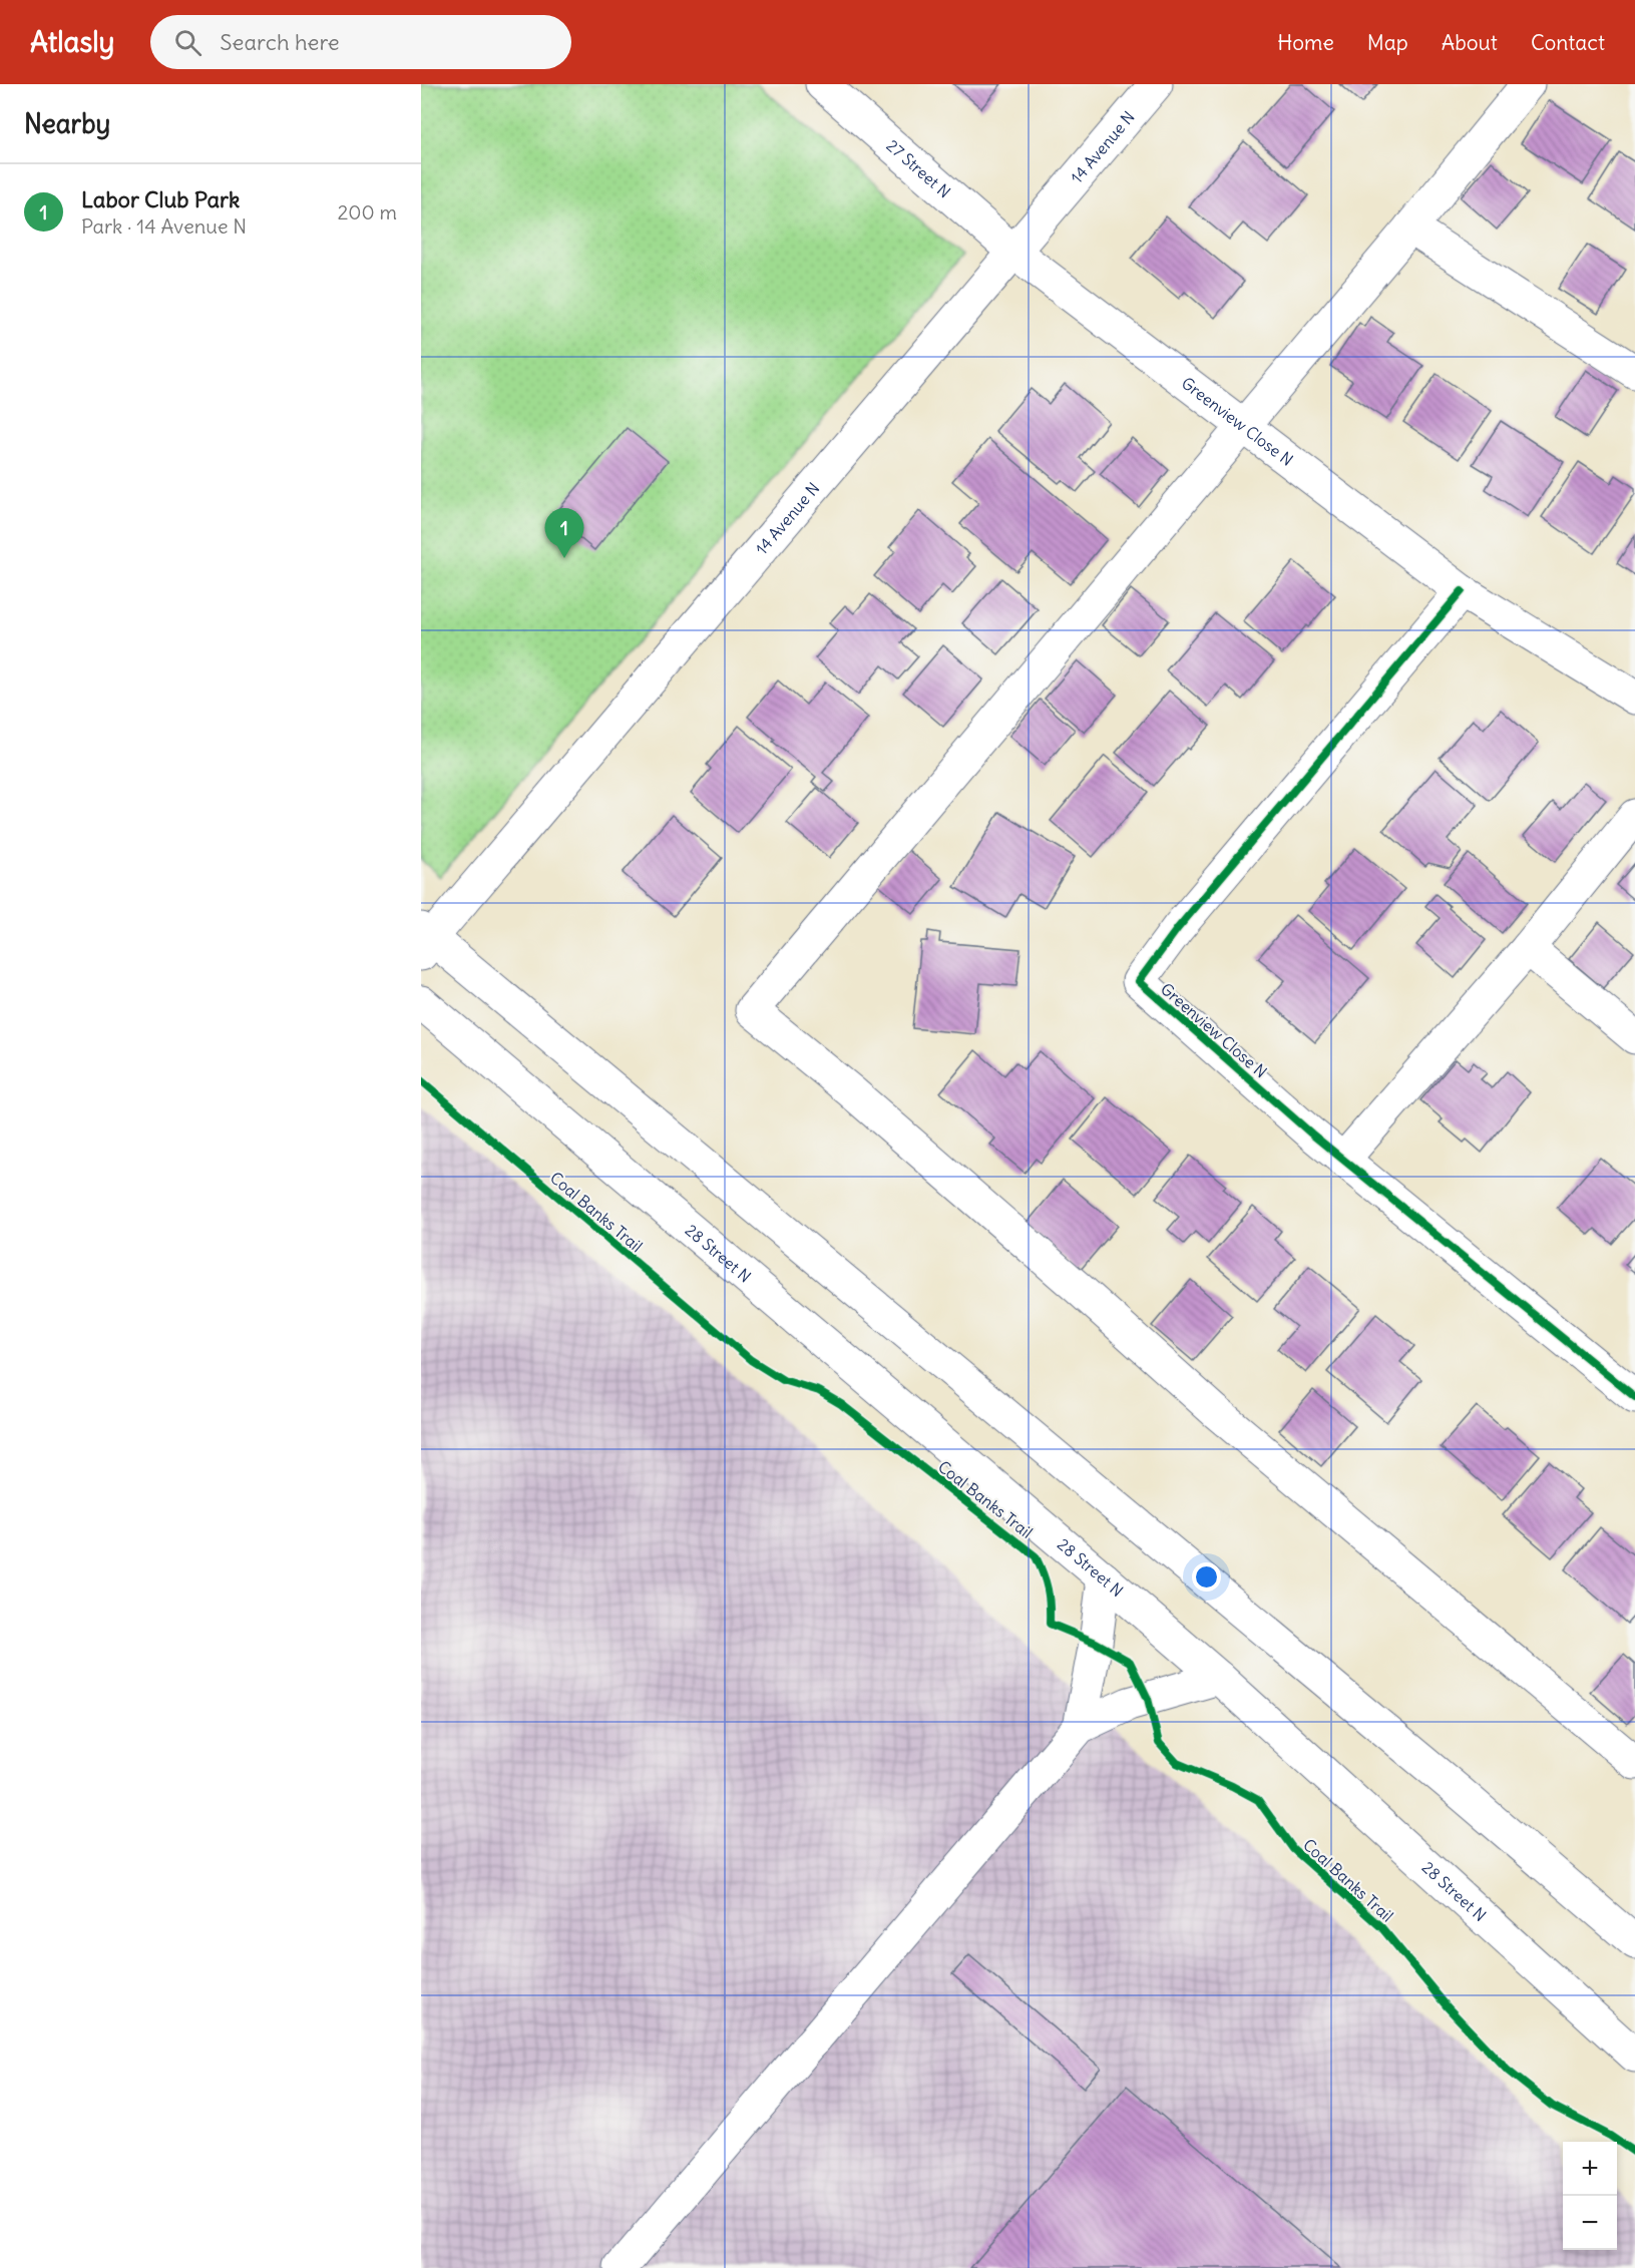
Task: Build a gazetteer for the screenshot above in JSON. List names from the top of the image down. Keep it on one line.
{"streets":{"street":["14 Avenue N","27 Street N","Greenview Close N","28 Street N"],"cycle path":["Coal Banks Trail"]},"crossings":[["14 Avenue N","27 Street N"],["14 Avenue N","Greenview Close N"],["27 Street N","Greenview Close N"]],"page":{"header":"Atlasly","search":"Search here","nav":["Home","Map","About","Contact"],"heading":"Nearby","list":[{"mark":"1","name":"Labor Club Park","note":"Park · 14 Avenue N","value":"200 m"}],"pins":"1","map_buttons":["+","−"]}}
